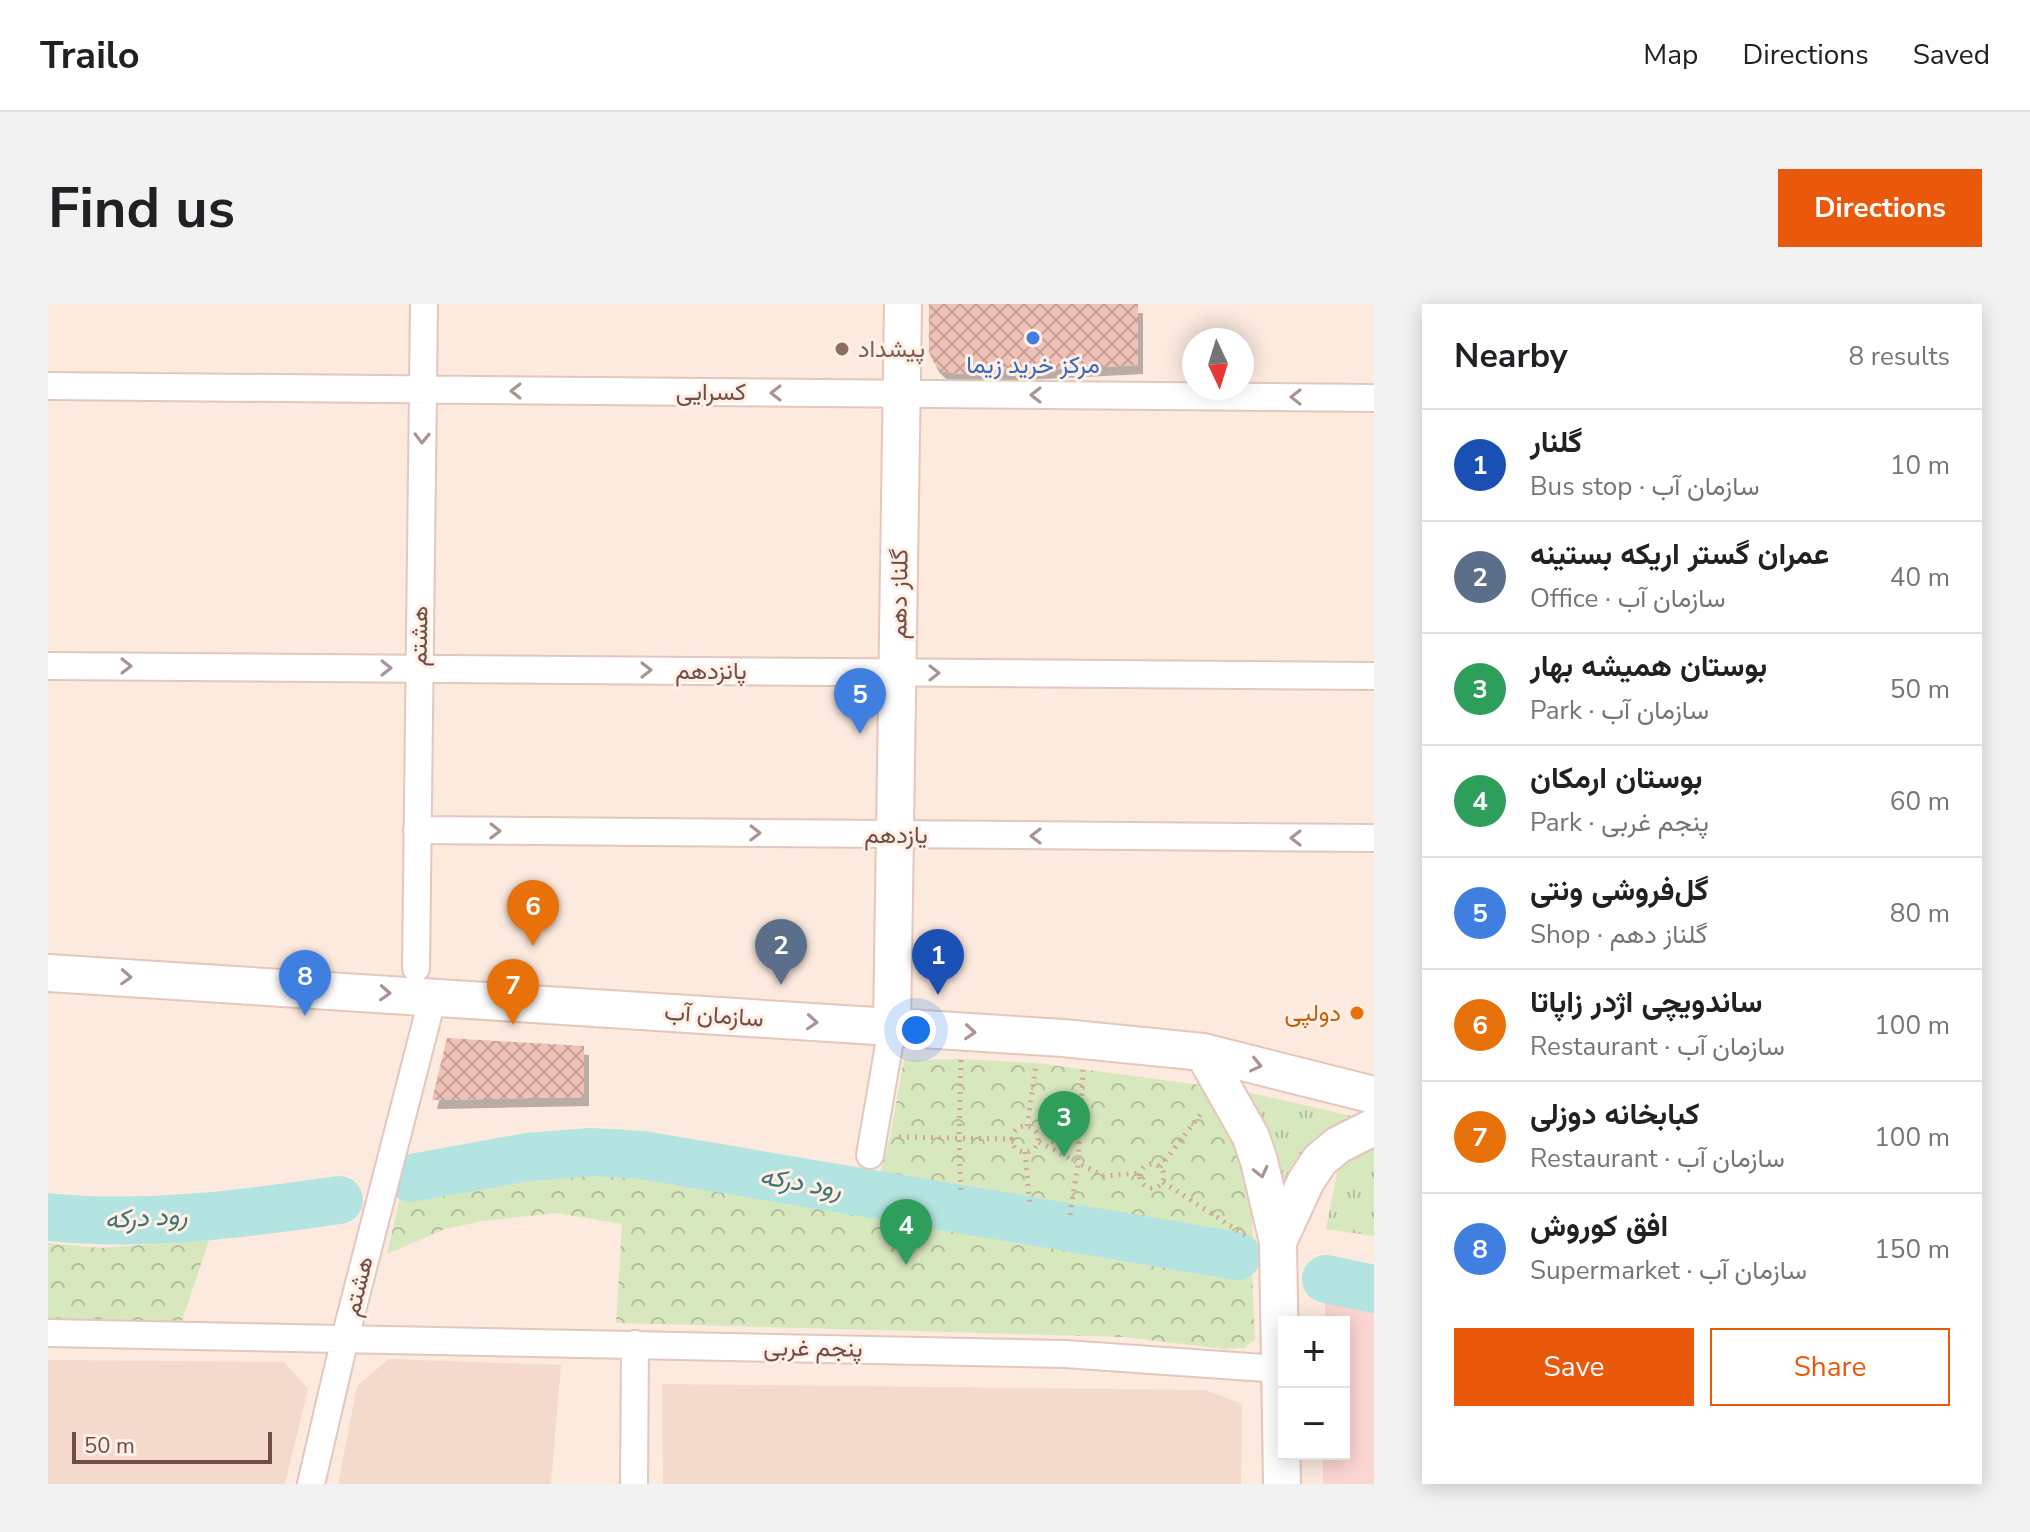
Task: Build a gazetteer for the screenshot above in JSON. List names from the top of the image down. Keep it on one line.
{"streets":{"street":["کسرایی","گلناز دهم","هشتم","پانزدهم","یازدهم","سازمان آب","پنجم غربی"]},"crossings":[["کسرایی","گلناز دهم"],["کسرایی","هشتم"],["گلناز دهم","پانزدهم"],["گلناز دهم","یازدهم"],["گلناز دهم","سازمان آب"],["هشتم","پانزدهم"],["هشتم","یازدهم"],["هشتم","سازمان آب"],["هشتم","پنجم غربی"]],"one_way":["کسرایی","پانزدهم","سازمان آب"],"water":["رود درکه"],"places":["مرکز خرید زیما","پیشداد","دولپی"],"scale_bar":"50 m","north":"bottom","page":{"header":"Trailo","nav":["Map","Directions","Saved"],"buttons":["Directions",["Save","Share"]],"title":"Find us","heading":["Nearby","8 results"],"list":[{"mark":"1","name":"گلنار","note":"Bus stop · سازمان آب","value":"10 m"},{"mark":"2","name":"عمران گستر اریکه بستینه","note":"Office · سازمان آب","value":"40 m"},{"mark":"3","name":"بوستان همیشه بهار","note":"Park · سازمان آب","value":"50 m"},{"mark":"4","name":"بوستان ارمکان","note":"Park · پنجم غربی","value":"60 m"},{"mark":"5","name":"گل‌فروشی ونتی","note":"Shop · گلناز دهم","value":"80 m"},{"mark":"6","name":"ساندویچی اژدر زاپاتا","note":"Restaurant · سازمان آب","value":"100 m"},{"mark":"7","name":"کبابخانه دوزلی","note":"Restaurant · سازمان آب","value":"100 m"},{"mark":"8","name":"افق کوروش","note":"Supermarket · سازمان آب","value":"150 m"}],"pins":["5","6","2","1","8","7","3","4"],"map_buttons":["+","−"],"scale":"50 m"}}
